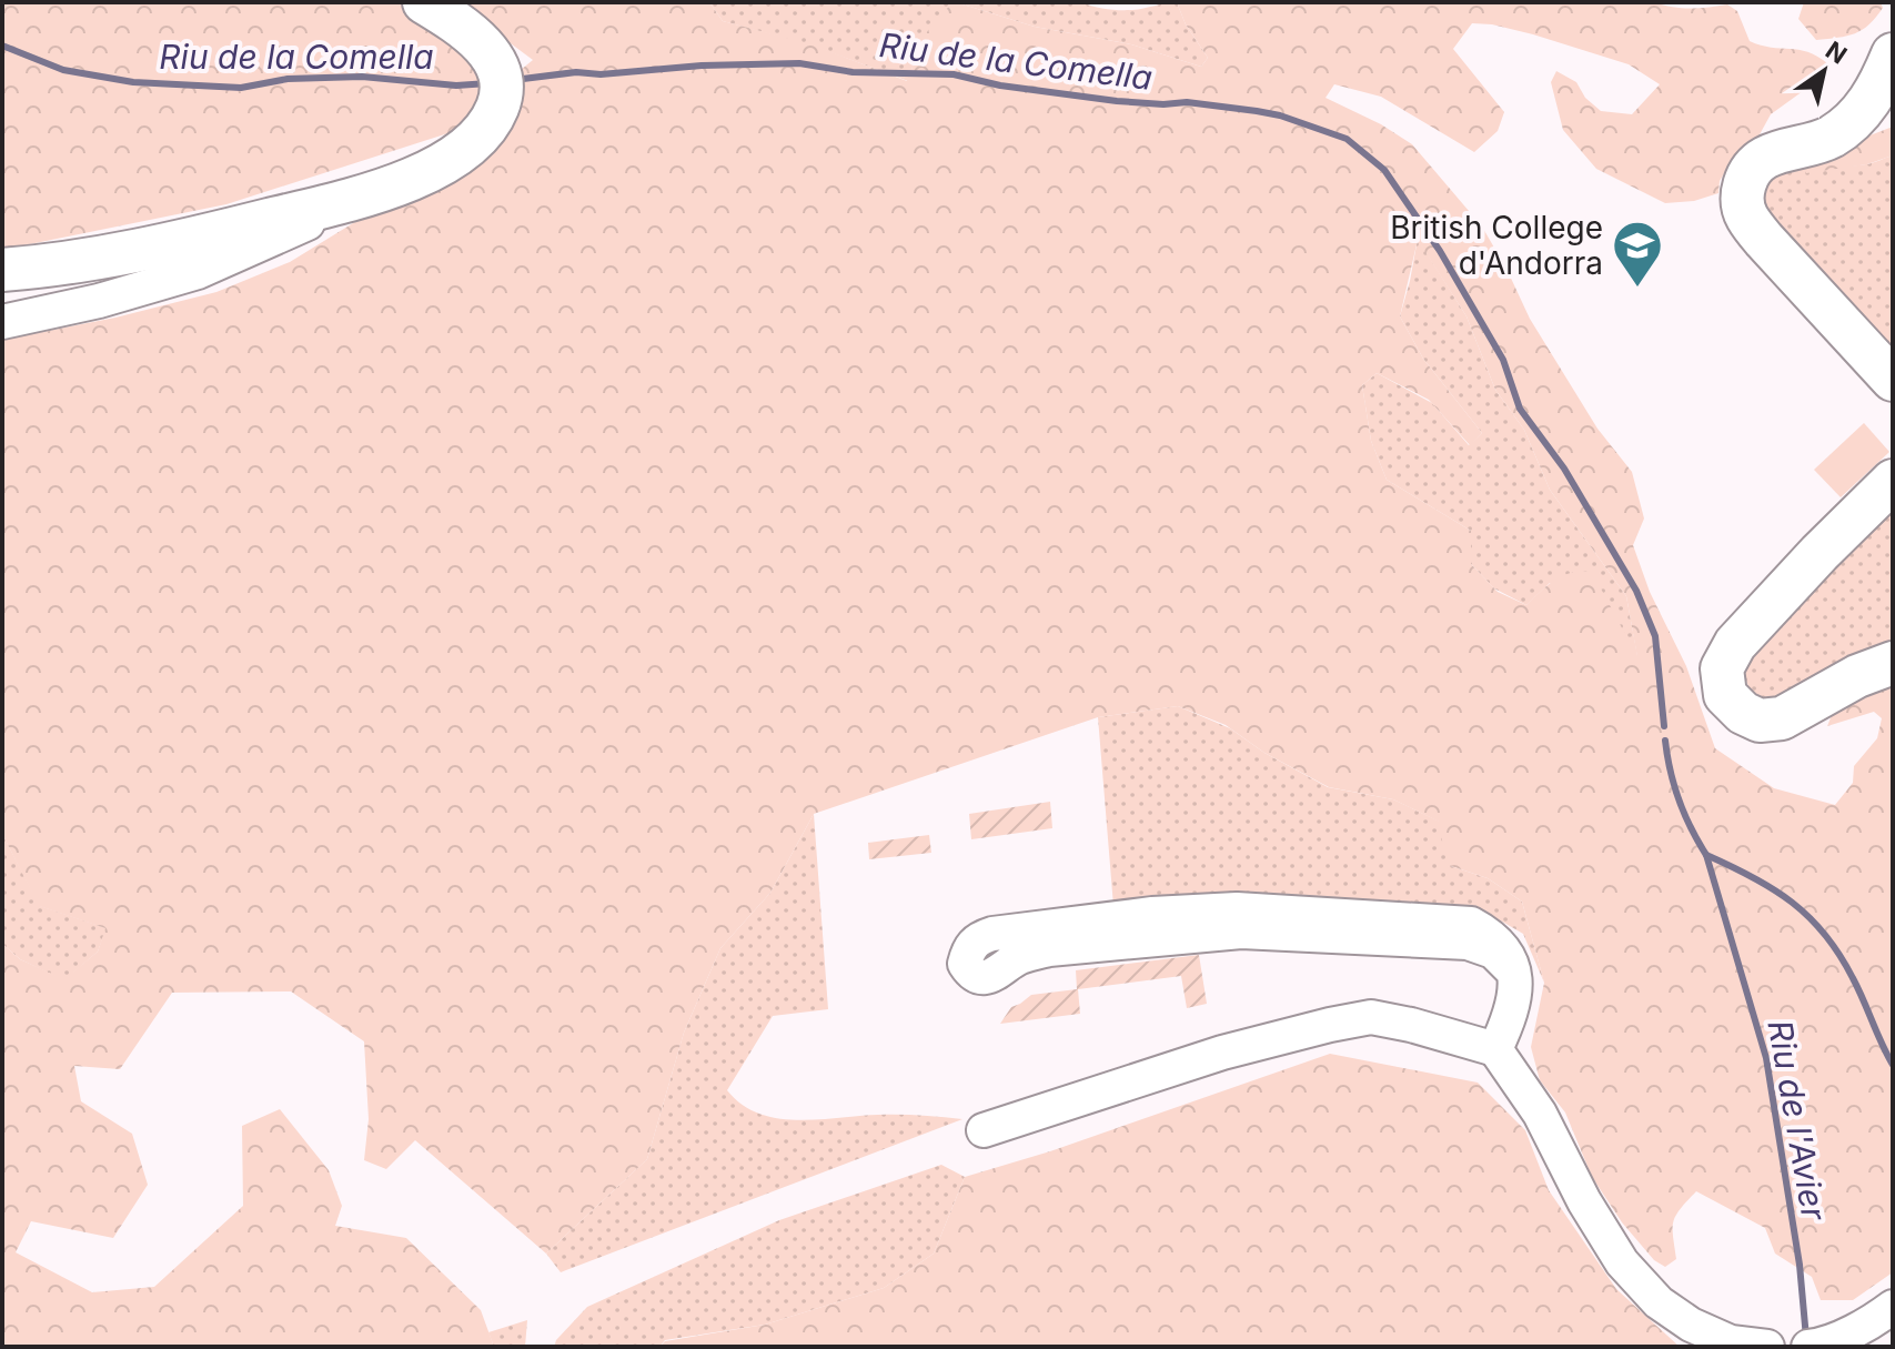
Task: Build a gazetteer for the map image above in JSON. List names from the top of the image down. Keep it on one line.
{"water":["Riu de la Comella","Riu de l'Avier"],"places":{"school or university":["British College d'Andorra"]},"north":"top right"}
